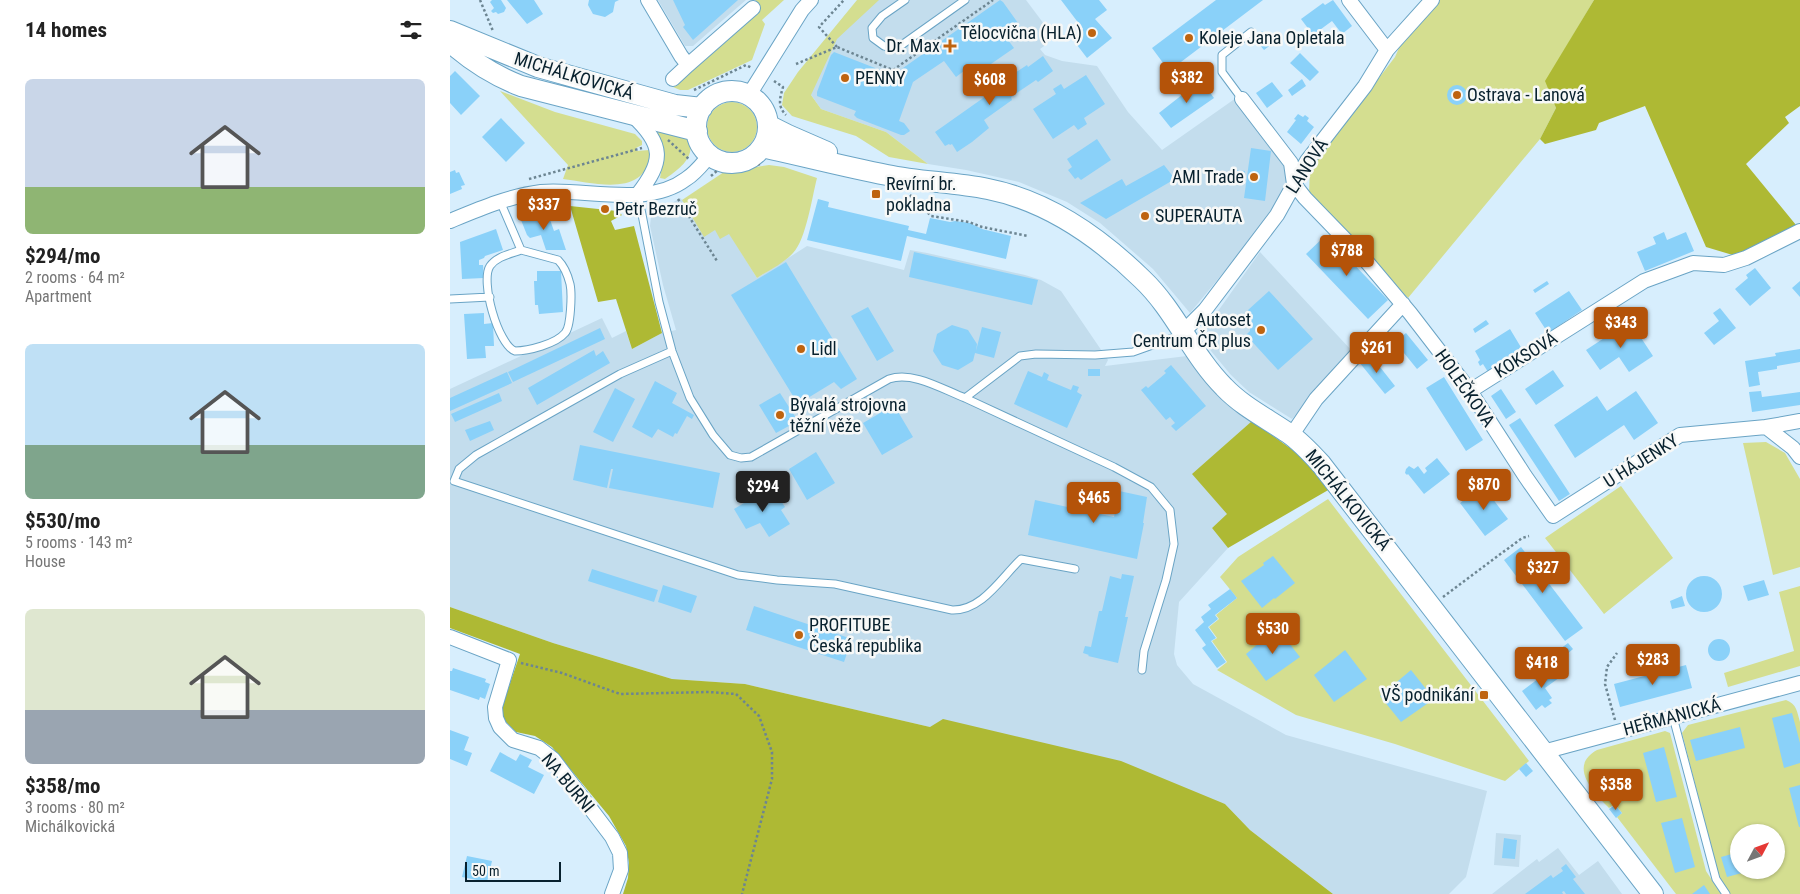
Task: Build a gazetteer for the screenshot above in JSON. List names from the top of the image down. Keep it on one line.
{"streets":{"street":["MICHÁLKOVICKÁ","LANOVÁ","KOKSOVÁ","HOLEČKOVA","U HÁJENKY","HEŘMANICKÁ","NA BURNI"]},"crossings":[["MICHÁLKOVICKÁ","LANOVÁ"],["MICHÁLKOVICKÁ","HEŘMANICKÁ"],["LANOVÁ","HOLEČKOVA"],["KOKSOVÁ","HOLEČKOVA"],["HOLEČKOVA","U HÁJENKY"]],"places":{"other":["Tělocvična (HLA)","Koleje Jana Opletala","PENNY","Ostrava - Lanová","AMI Trade","Petr Bezruč","SUPERAUTA","Autoset Centrum ČR plus","Lidl","Bývalá strojovna těžní věže","PROFITUBE Česká republika"],"health":["Dr. Max"],"transit":["Revírní br. pokladna","VŠ podnikání"]},"scale_bar":"50 m","north":"top right","page":{"heading":"14 homes","list":[{"name":"$294/mo","note":"2 rooms · 64 m² · Apartment"},{"name":"$530/mo","note":"5 rooms · 143 m² · House"},{"name":"$358/mo","note":"3 rooms · 80 m² · Michálkovická"}],"price":["$382","$608","$337","$788","$343","$261","$870","$294","$465","$327","$530","$283","$418","$358"],"scale":"50 m"}}
